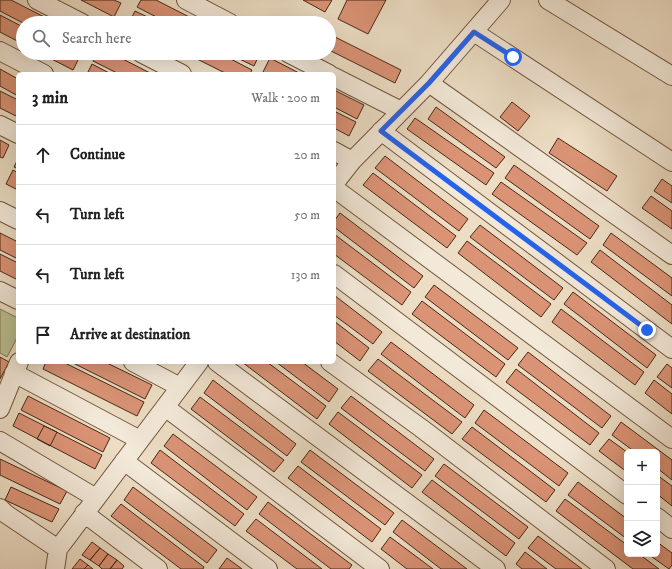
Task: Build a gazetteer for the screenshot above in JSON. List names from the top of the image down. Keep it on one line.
{"page":{"search":"Search here","heading":["3 min","Walk · 200 m"],"list":[["Continue","20 m"],["Turn left","50 m"],["Turn left","130 m"],"Arrive at destination"],"map_buttons":["+","−"]}}
